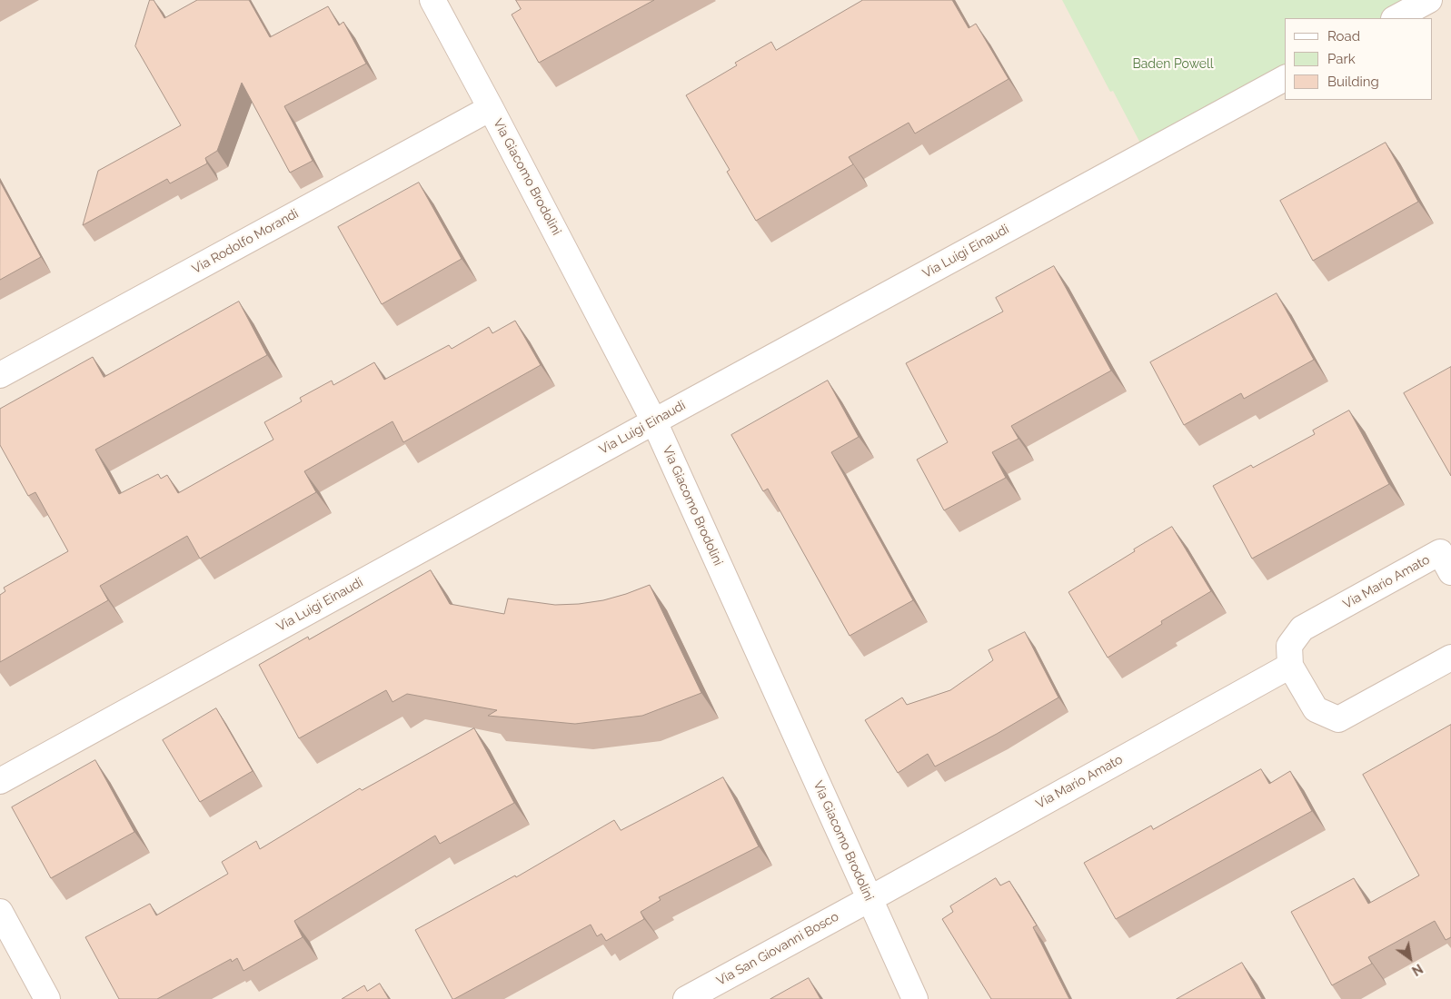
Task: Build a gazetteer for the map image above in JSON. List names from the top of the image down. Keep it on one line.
{"streets":{"street":["Via Giacomo Brodolini","Via Rodolfo Morandi","Via Luigi Einaudi","Via Mario Amato","Via San Giovanni Bosco"]},"crossings":[["Via Giacomo Brodolini","Via Rodolfo Morandi"],["Via Giacomo Brodolini","Via Luigi Einaudi"],["Via Giacomo Brodolini","Via Mario Amato"],["Via Giacomo Brodolini","Via San Giovanni Bosco"],["Via Mario Amato","Via San Giovanni Bosco"]],"parks":["Baden Powell"],"legend":["Road","Park","Building"],"north":"bottom right"}
